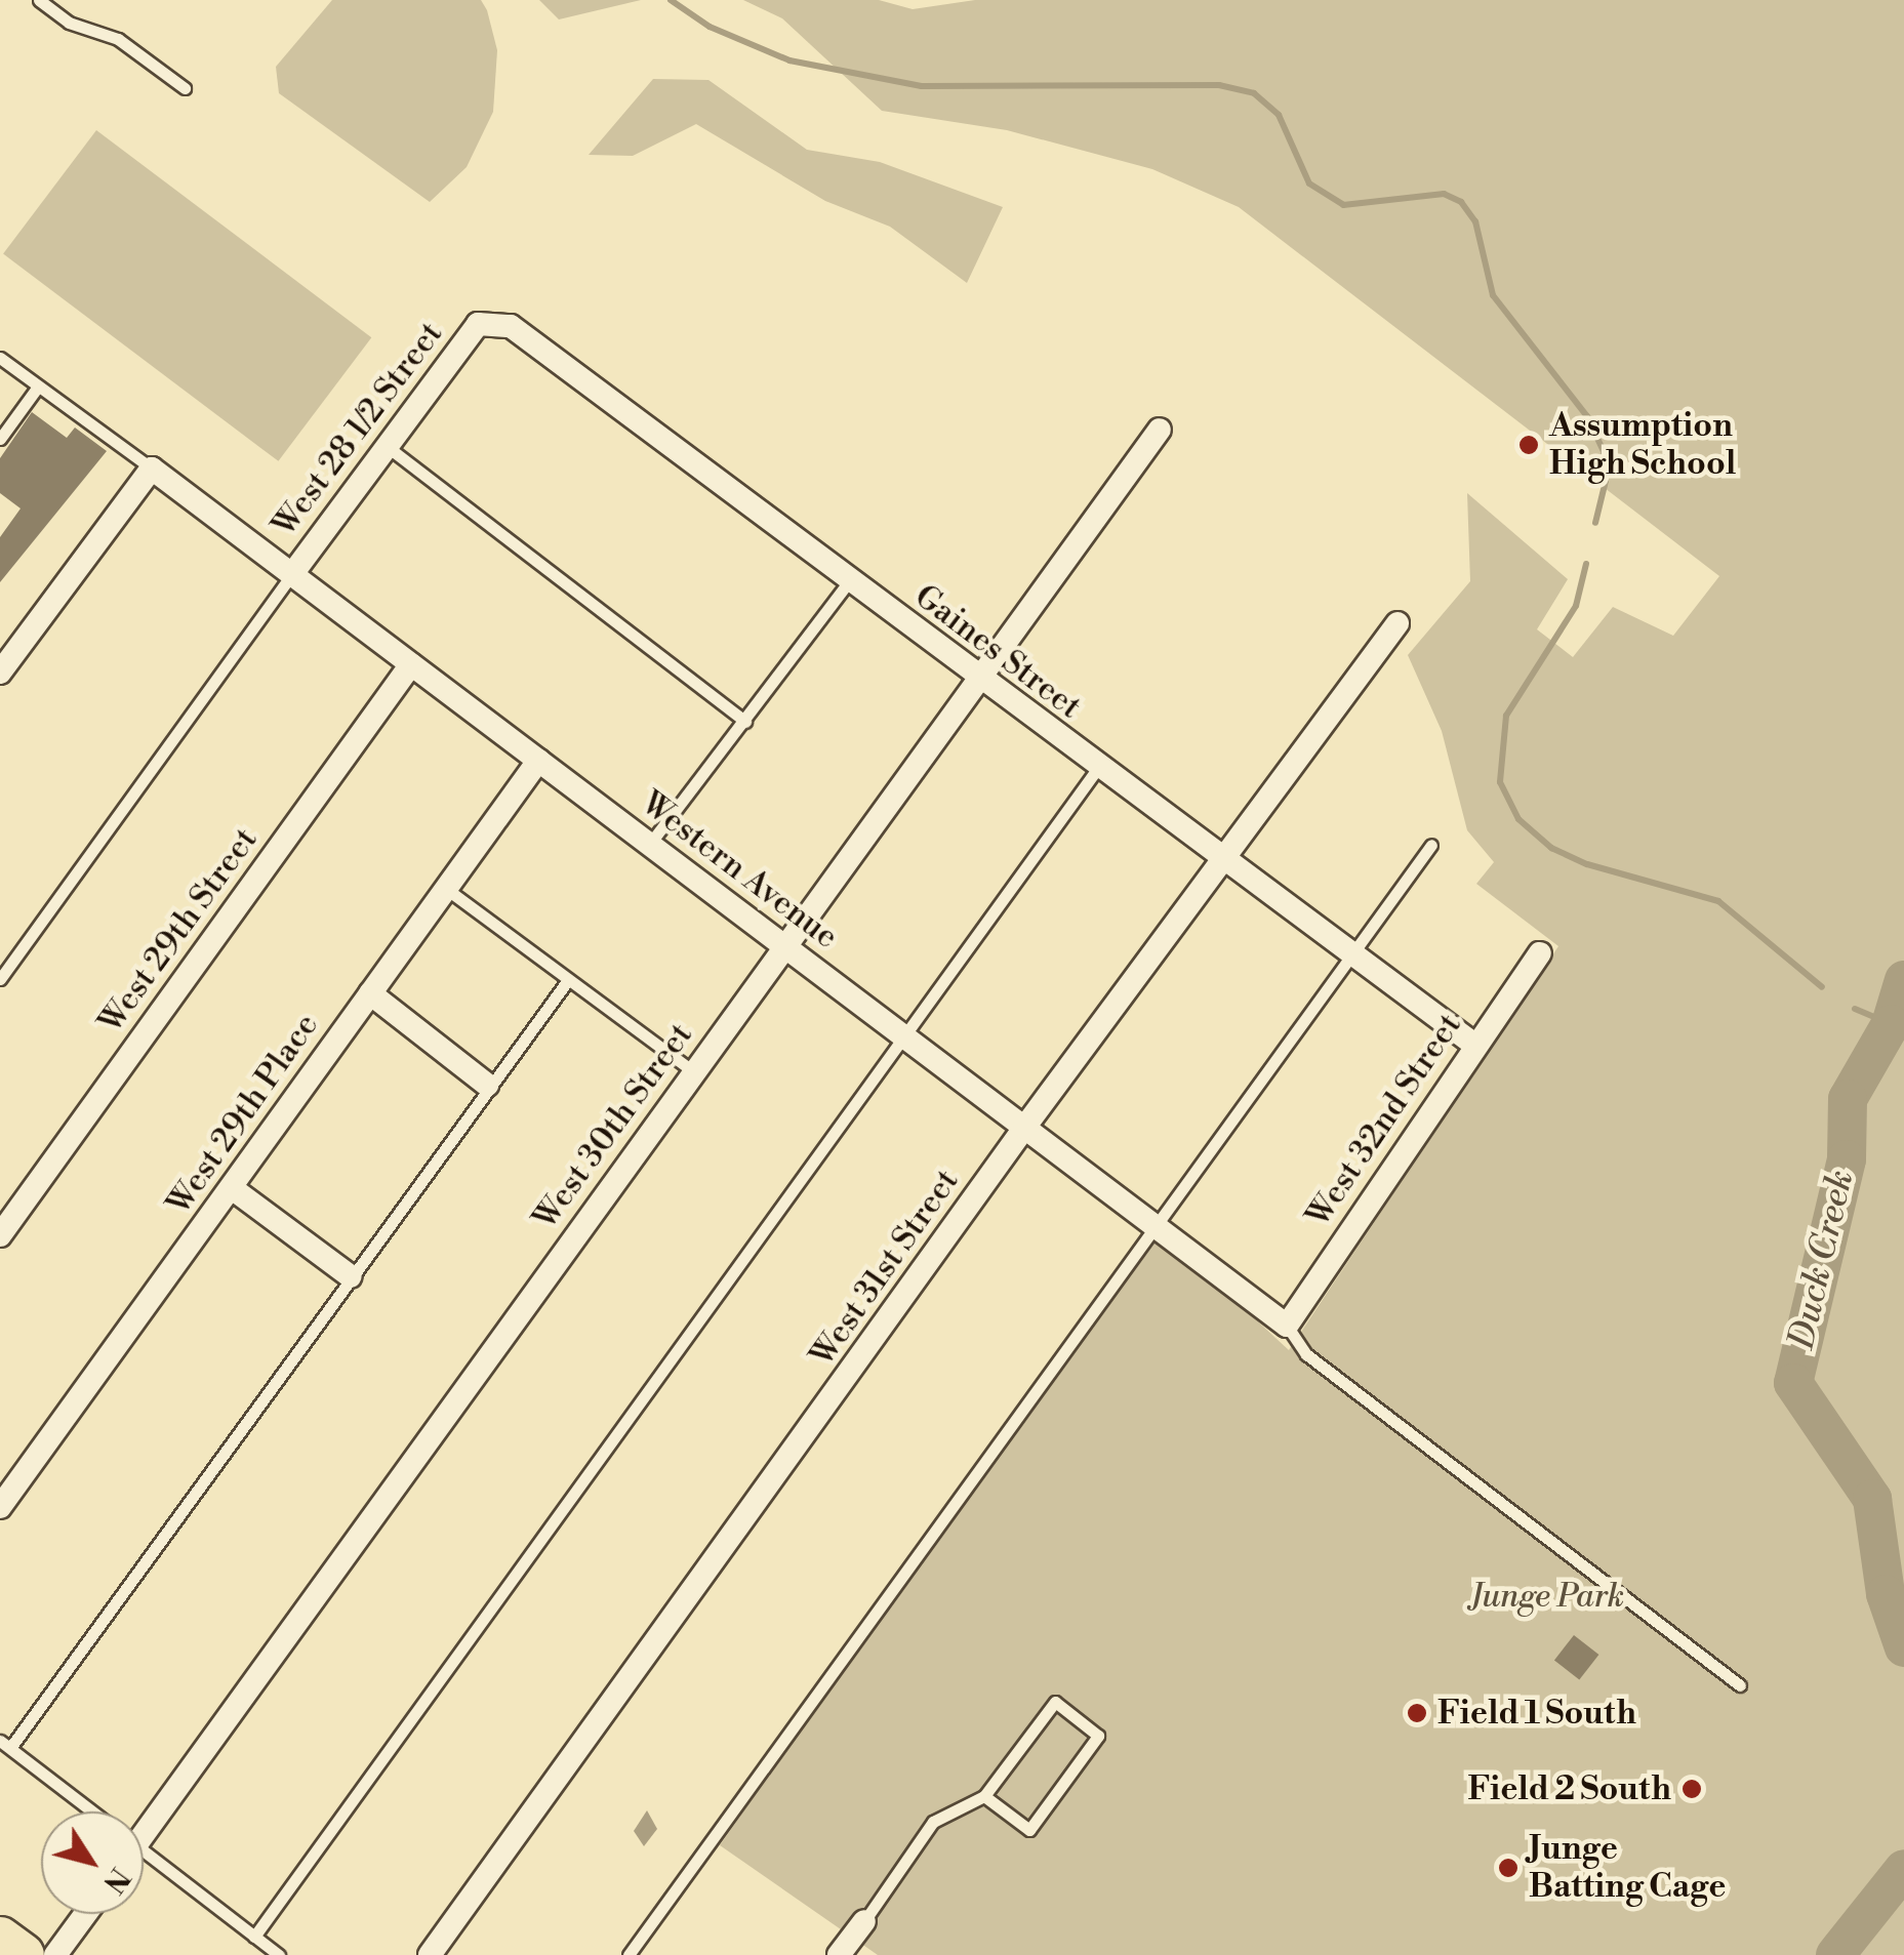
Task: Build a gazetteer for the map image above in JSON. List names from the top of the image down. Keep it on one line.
{"streets":{"street":["West 28 1/2 Street","Gaines Street","Western Avenue","West 29th Street","West 29th Place","West 32nd Street","West 30th Street","West 31st Street"]},"crossings":[["West 28 1/2 Street","Gaines Street"],["West 28 1/2 Street","Western Avenue"],["Gaines Street","West 32nd Street"],["Gaines Street","West 30th Street"],["Gaines Street","West 31st Street"],["Western Avenue","West 29th Street"],["Western Avenue","West 29th Place"],["Western Avenue","West 32nd Street"],["Western Avenue","West 30th Street"],["Western Avenue","West 31st Street"]],"water":["Duck Creek"],"parks":["Junge Park"],"places":["Assumption High School","Field 1 South","Field 2 South","Junge Batting Cage"],"north":"bottom right"}
